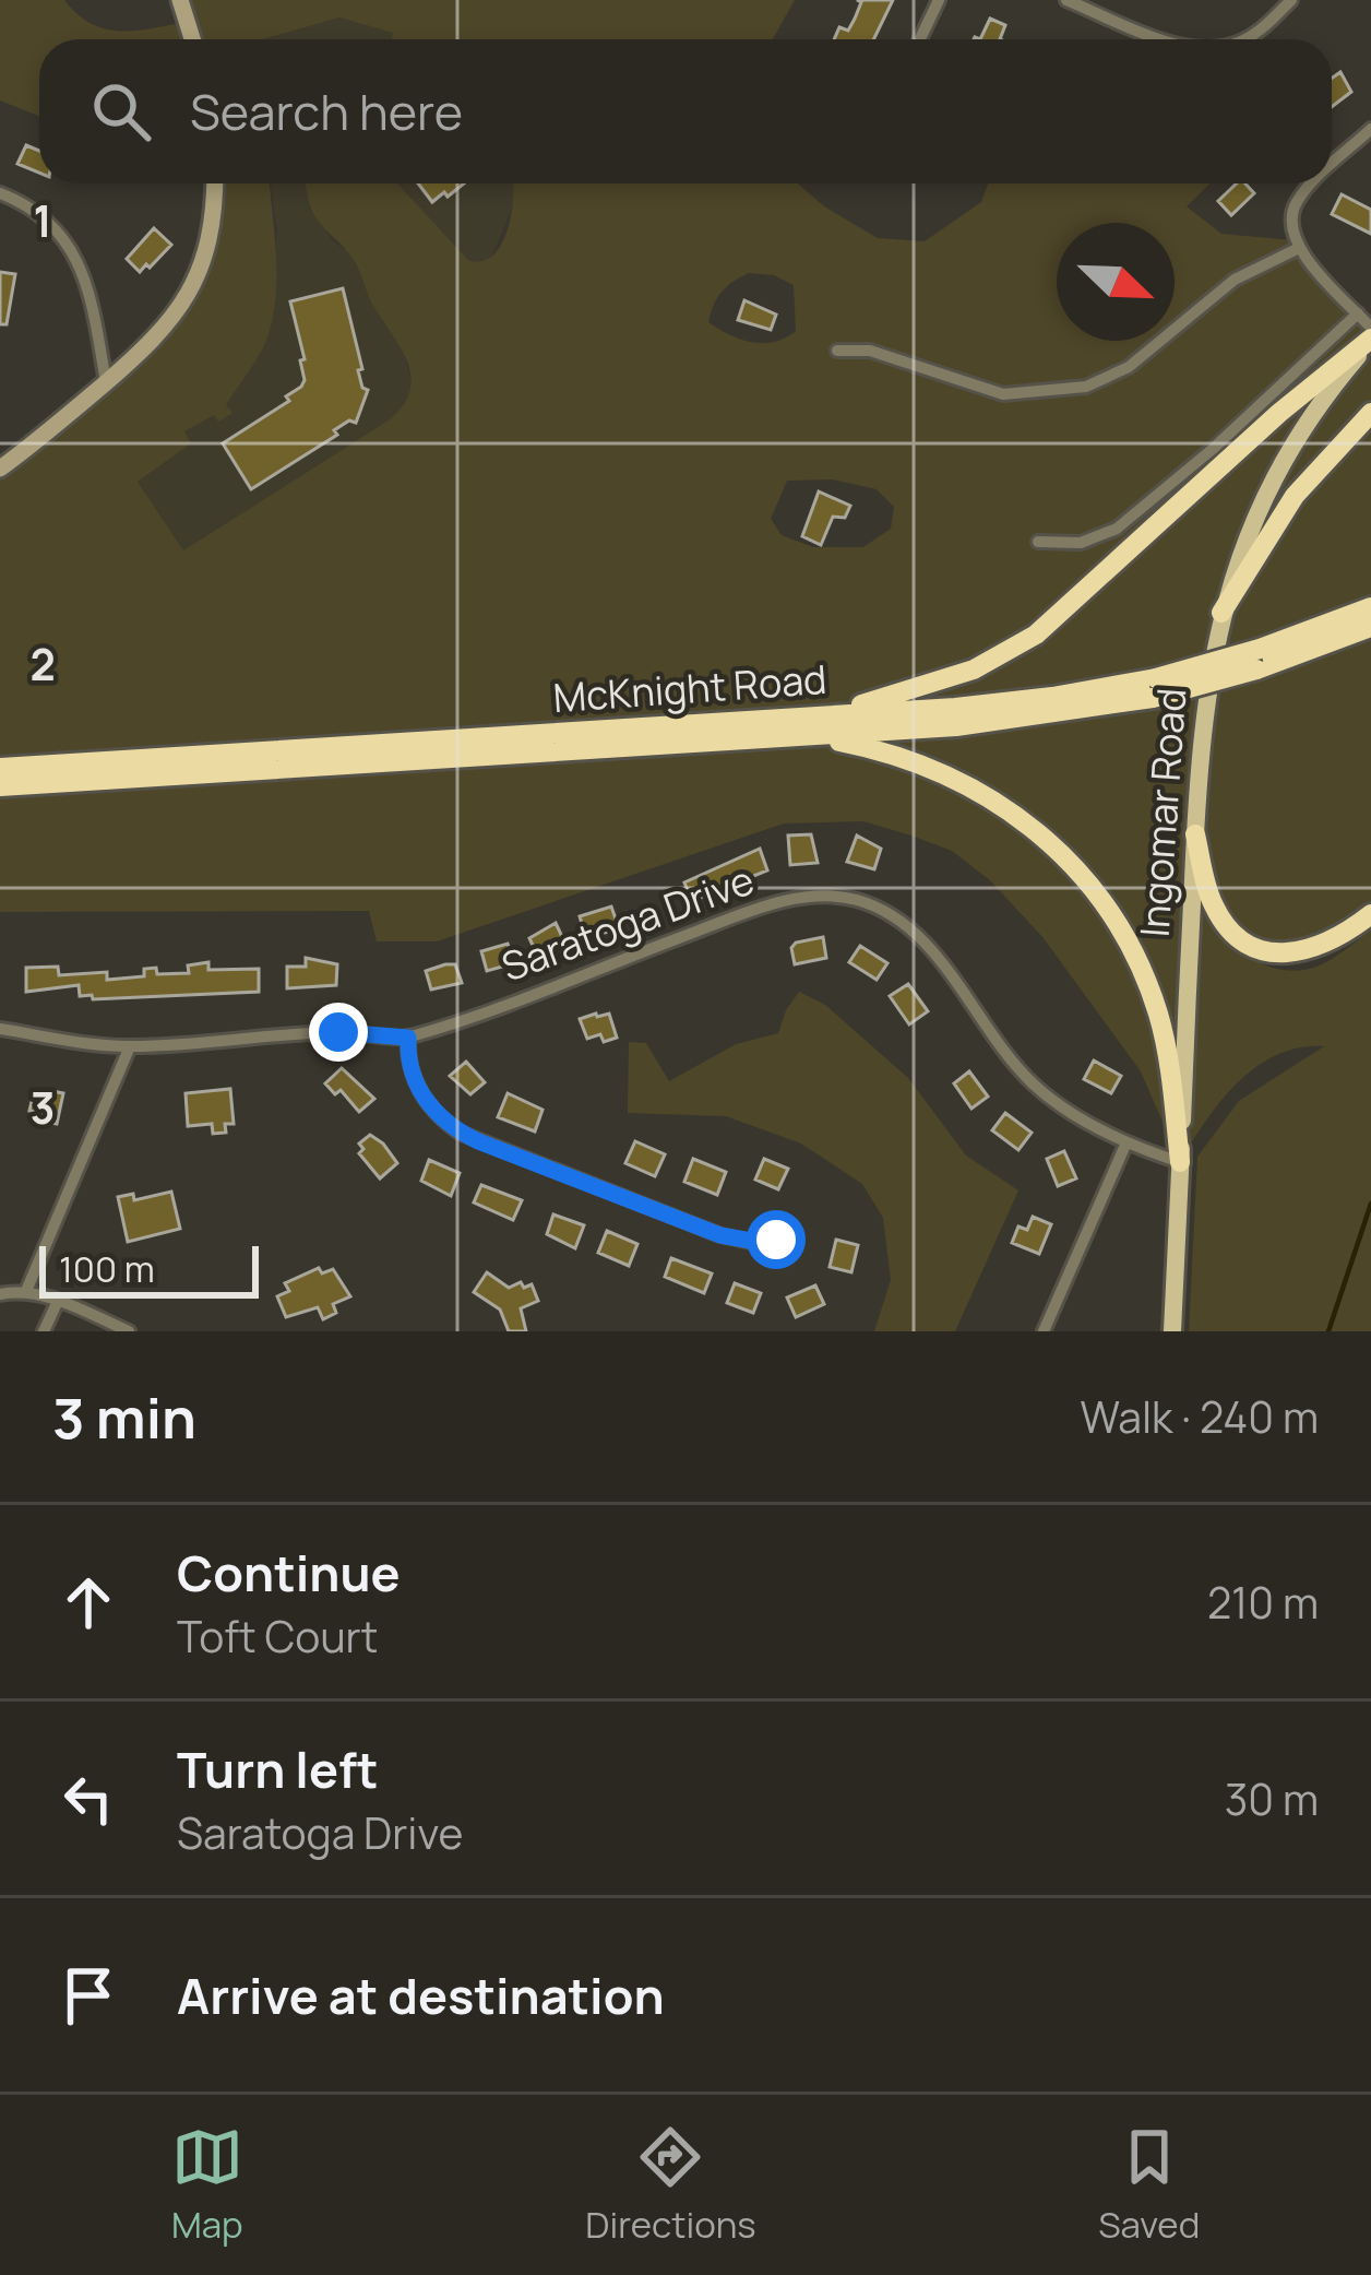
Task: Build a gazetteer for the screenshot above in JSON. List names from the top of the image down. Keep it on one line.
{"streets":{"highway":["McKnight Road"],"main road":["Ingomar Road"],"street":["Saratoga Drive"]},"crossings":[["Ingomar Road","Saratoga Drive"]],"scale_bar":"100 m","north":"bottom right","page":{"search":"Search here","scale":"100 m","heading":["3 min","Walk · 240 m"],"list":[["Continue","Toft Court","210 m"],["Turn left","Saratoga Drive","30 m"],"Arrive at destination"],"nav":["Map","Directions","Saved"]},"grid":{"rows":["1","2","3"]}}
